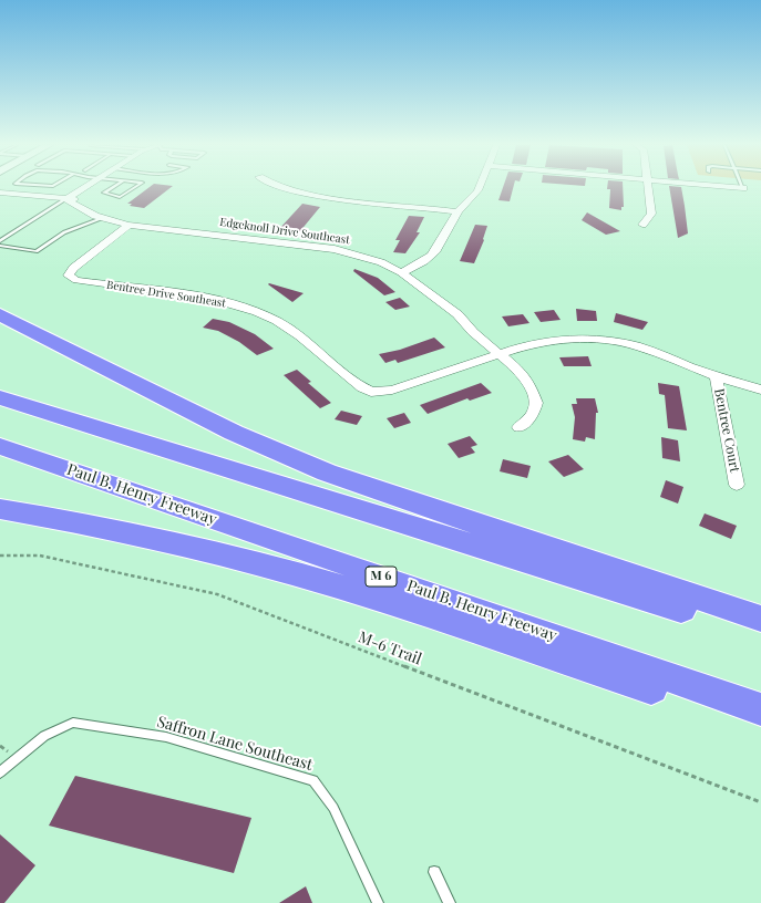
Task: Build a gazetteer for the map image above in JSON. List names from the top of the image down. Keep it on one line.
{"streets":{"highway":["Paul B. Henry Freeway","M 6"],"street":["Edgeknoll Drive Southeast","Bentree Drive Southeast","Bentree Court"],"lane":["Saffron Lane Southeast"],"path":["M-6 Trail"]},"crossings":[["Edgeknoll Drive Southeast","Bentree Drive Southeast"]]}
